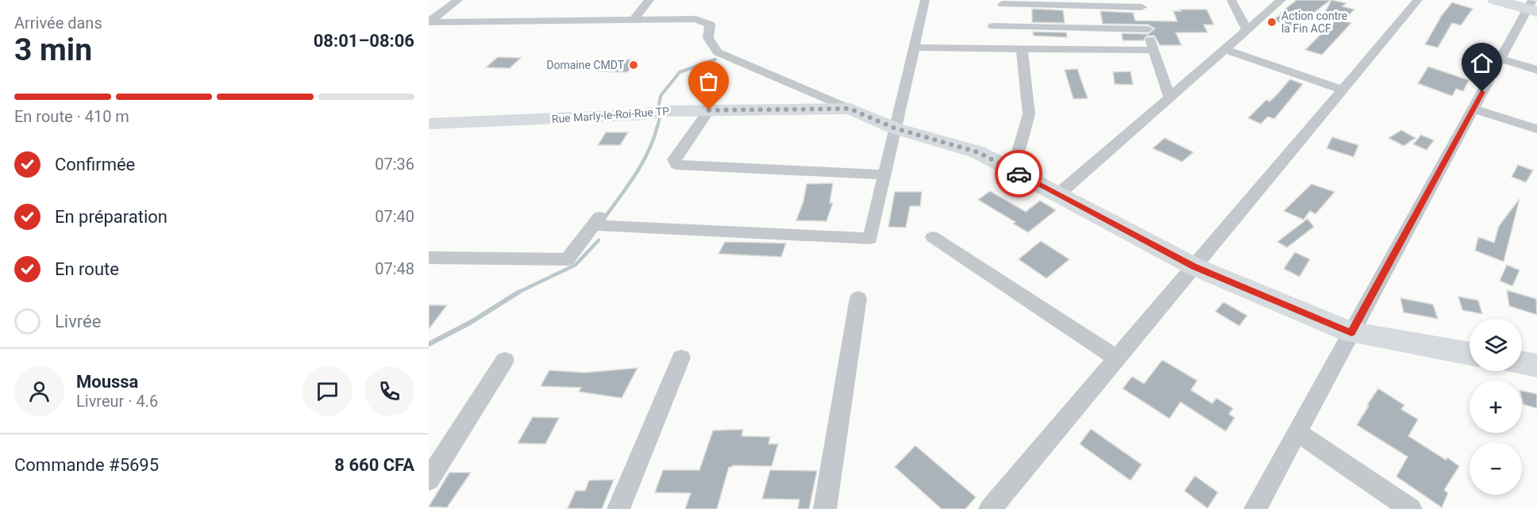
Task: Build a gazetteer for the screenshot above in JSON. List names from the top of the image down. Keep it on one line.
{"streets":{"street":["Rue Marly-le-Roi-Rue TP"]},"places":["Action contre la Fin ACF","Domaine CMDT"],"page":{"heading":["3 min","Arrivée dans","08:01–08:06"],"panel":["Moussa","Livreur · 4.6","Commande #5695","8 660 CFA"],"bar":"En route · 410 m","list":[["Confirmée","07:36"],["En préparation","07:40"],["En route","07:48"],"Livrée"],"map_buttons":["+","−"]}}
